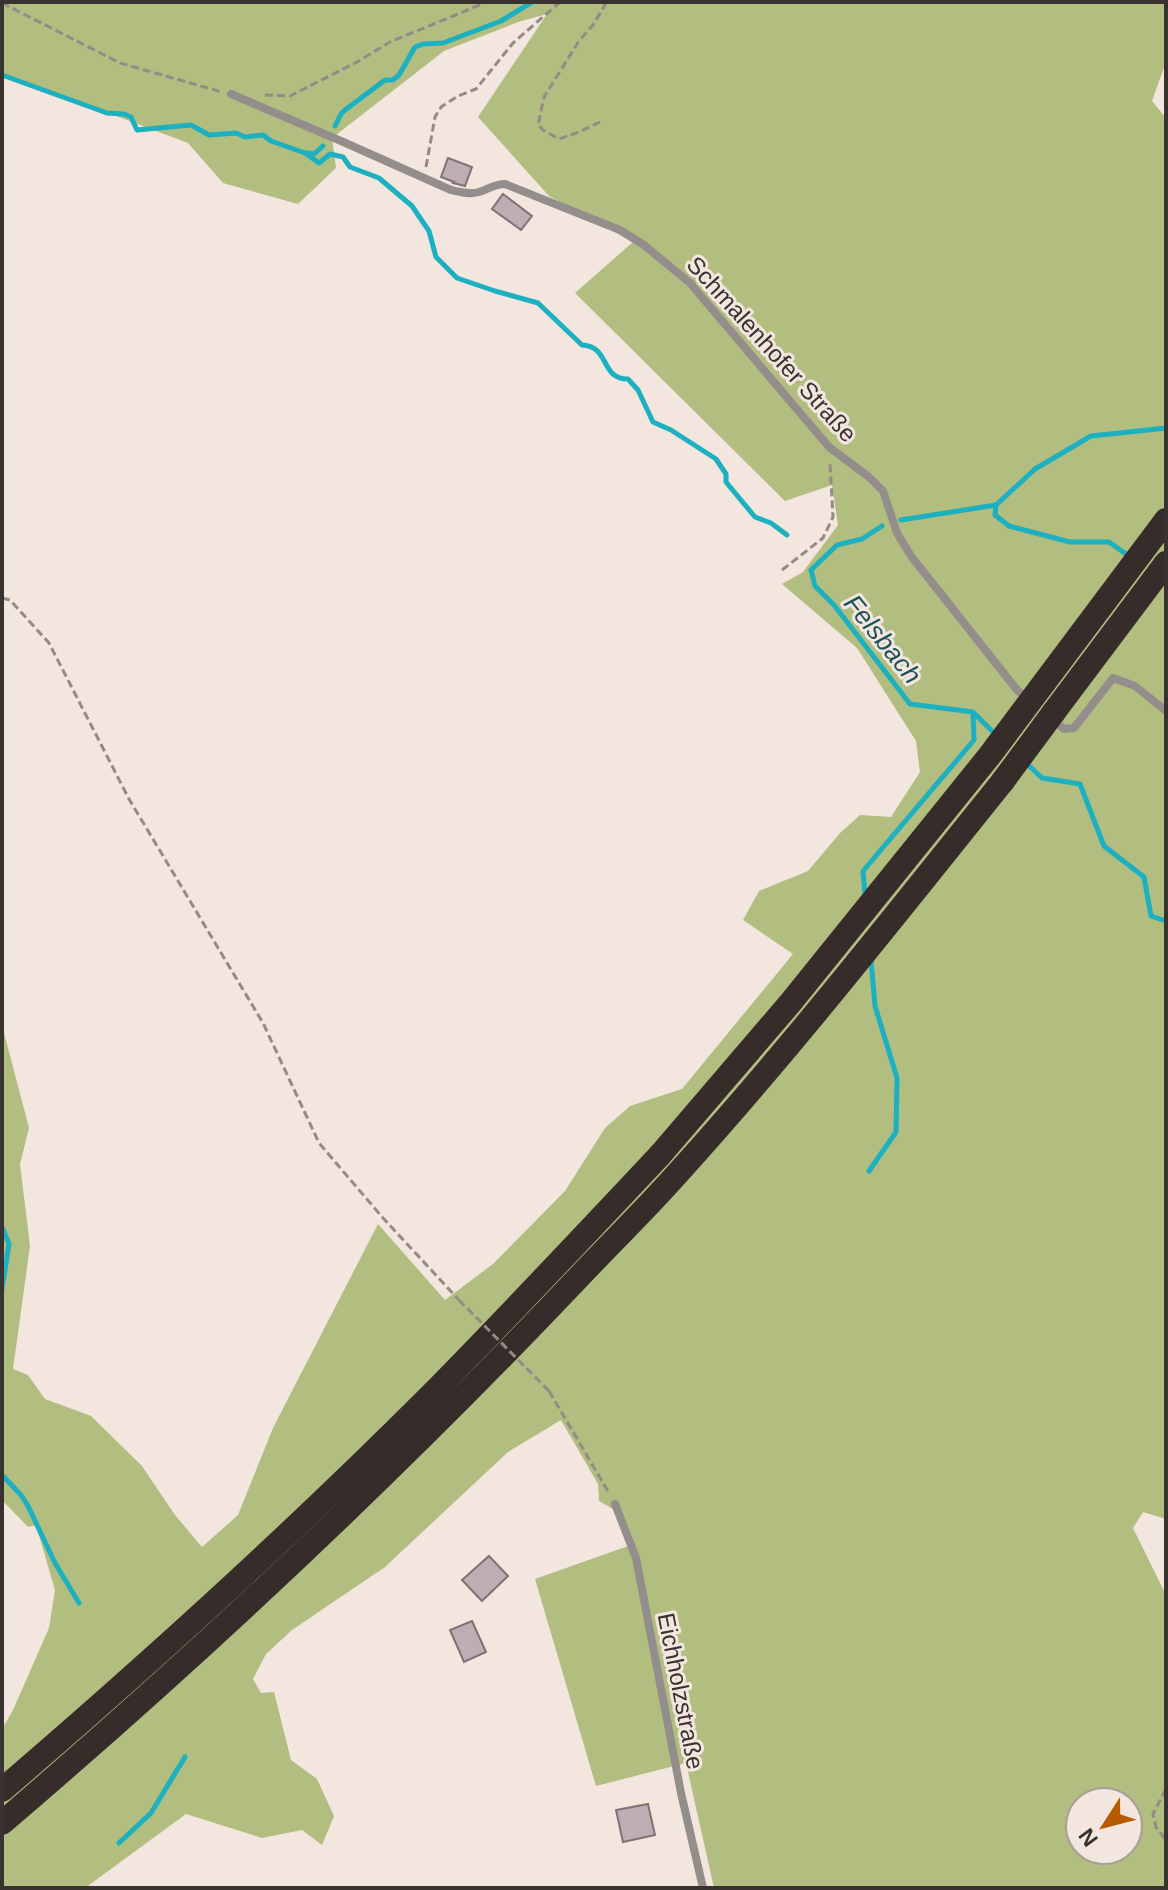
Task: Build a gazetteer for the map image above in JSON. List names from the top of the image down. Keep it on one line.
{"streets":{"lane":["Schmalenhofer Straße","Eichholzstraße"]},"water":["Felsbach"],"north":"bottom left"}
